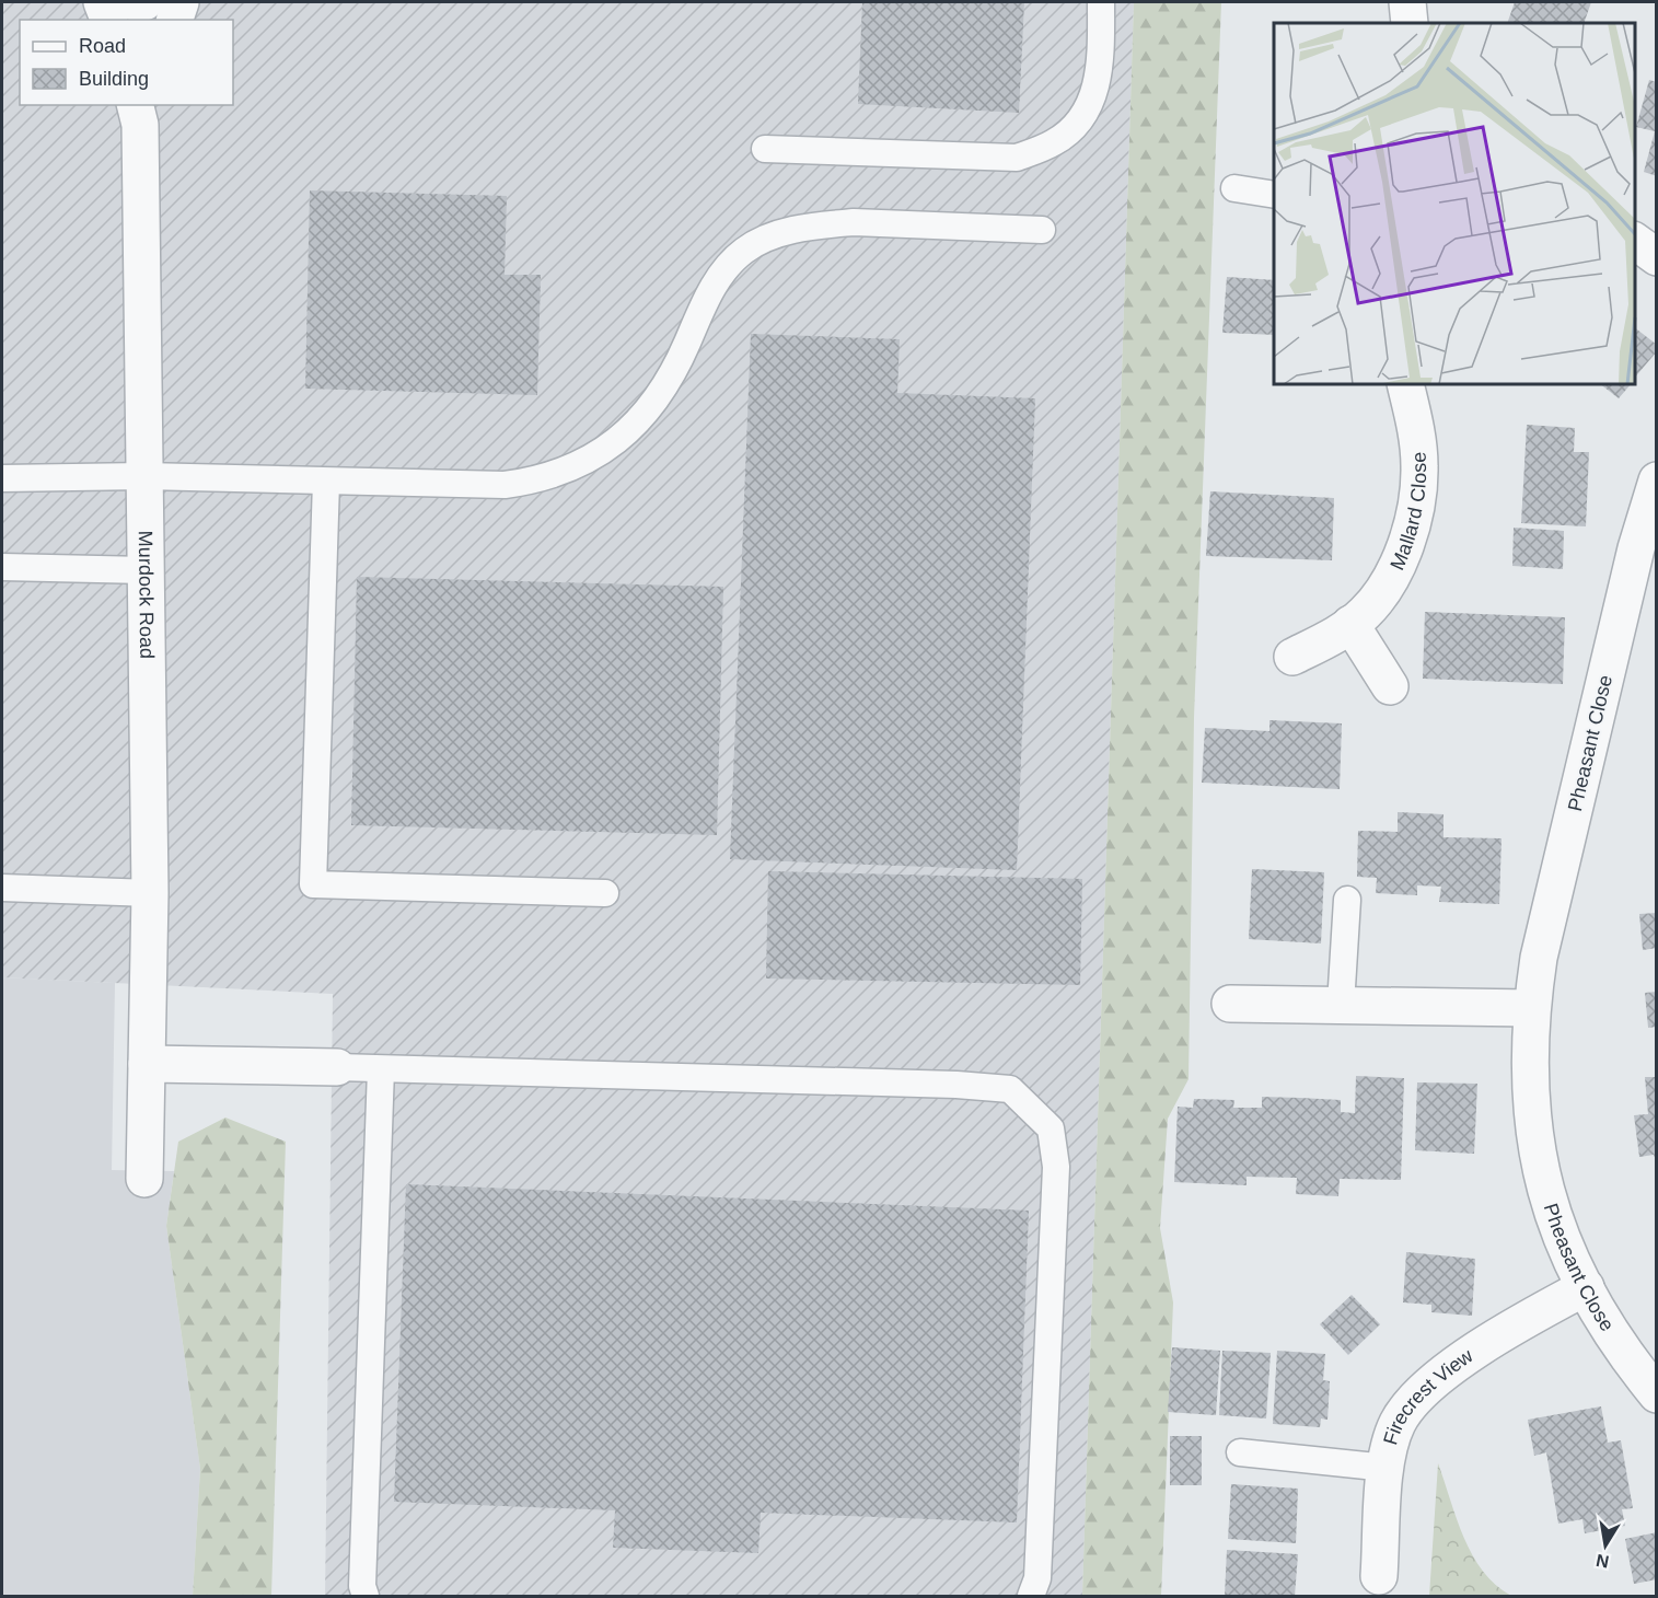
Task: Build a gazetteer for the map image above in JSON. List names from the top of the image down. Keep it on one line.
{"streets":{"street":["Mallard Close","Murdock Road","Pheasant Close","Firecrest View"]},"crossings":[["Pheasant Close","Firecrest View"]],"legend":["Road","Building"],"north":"bottom"}
